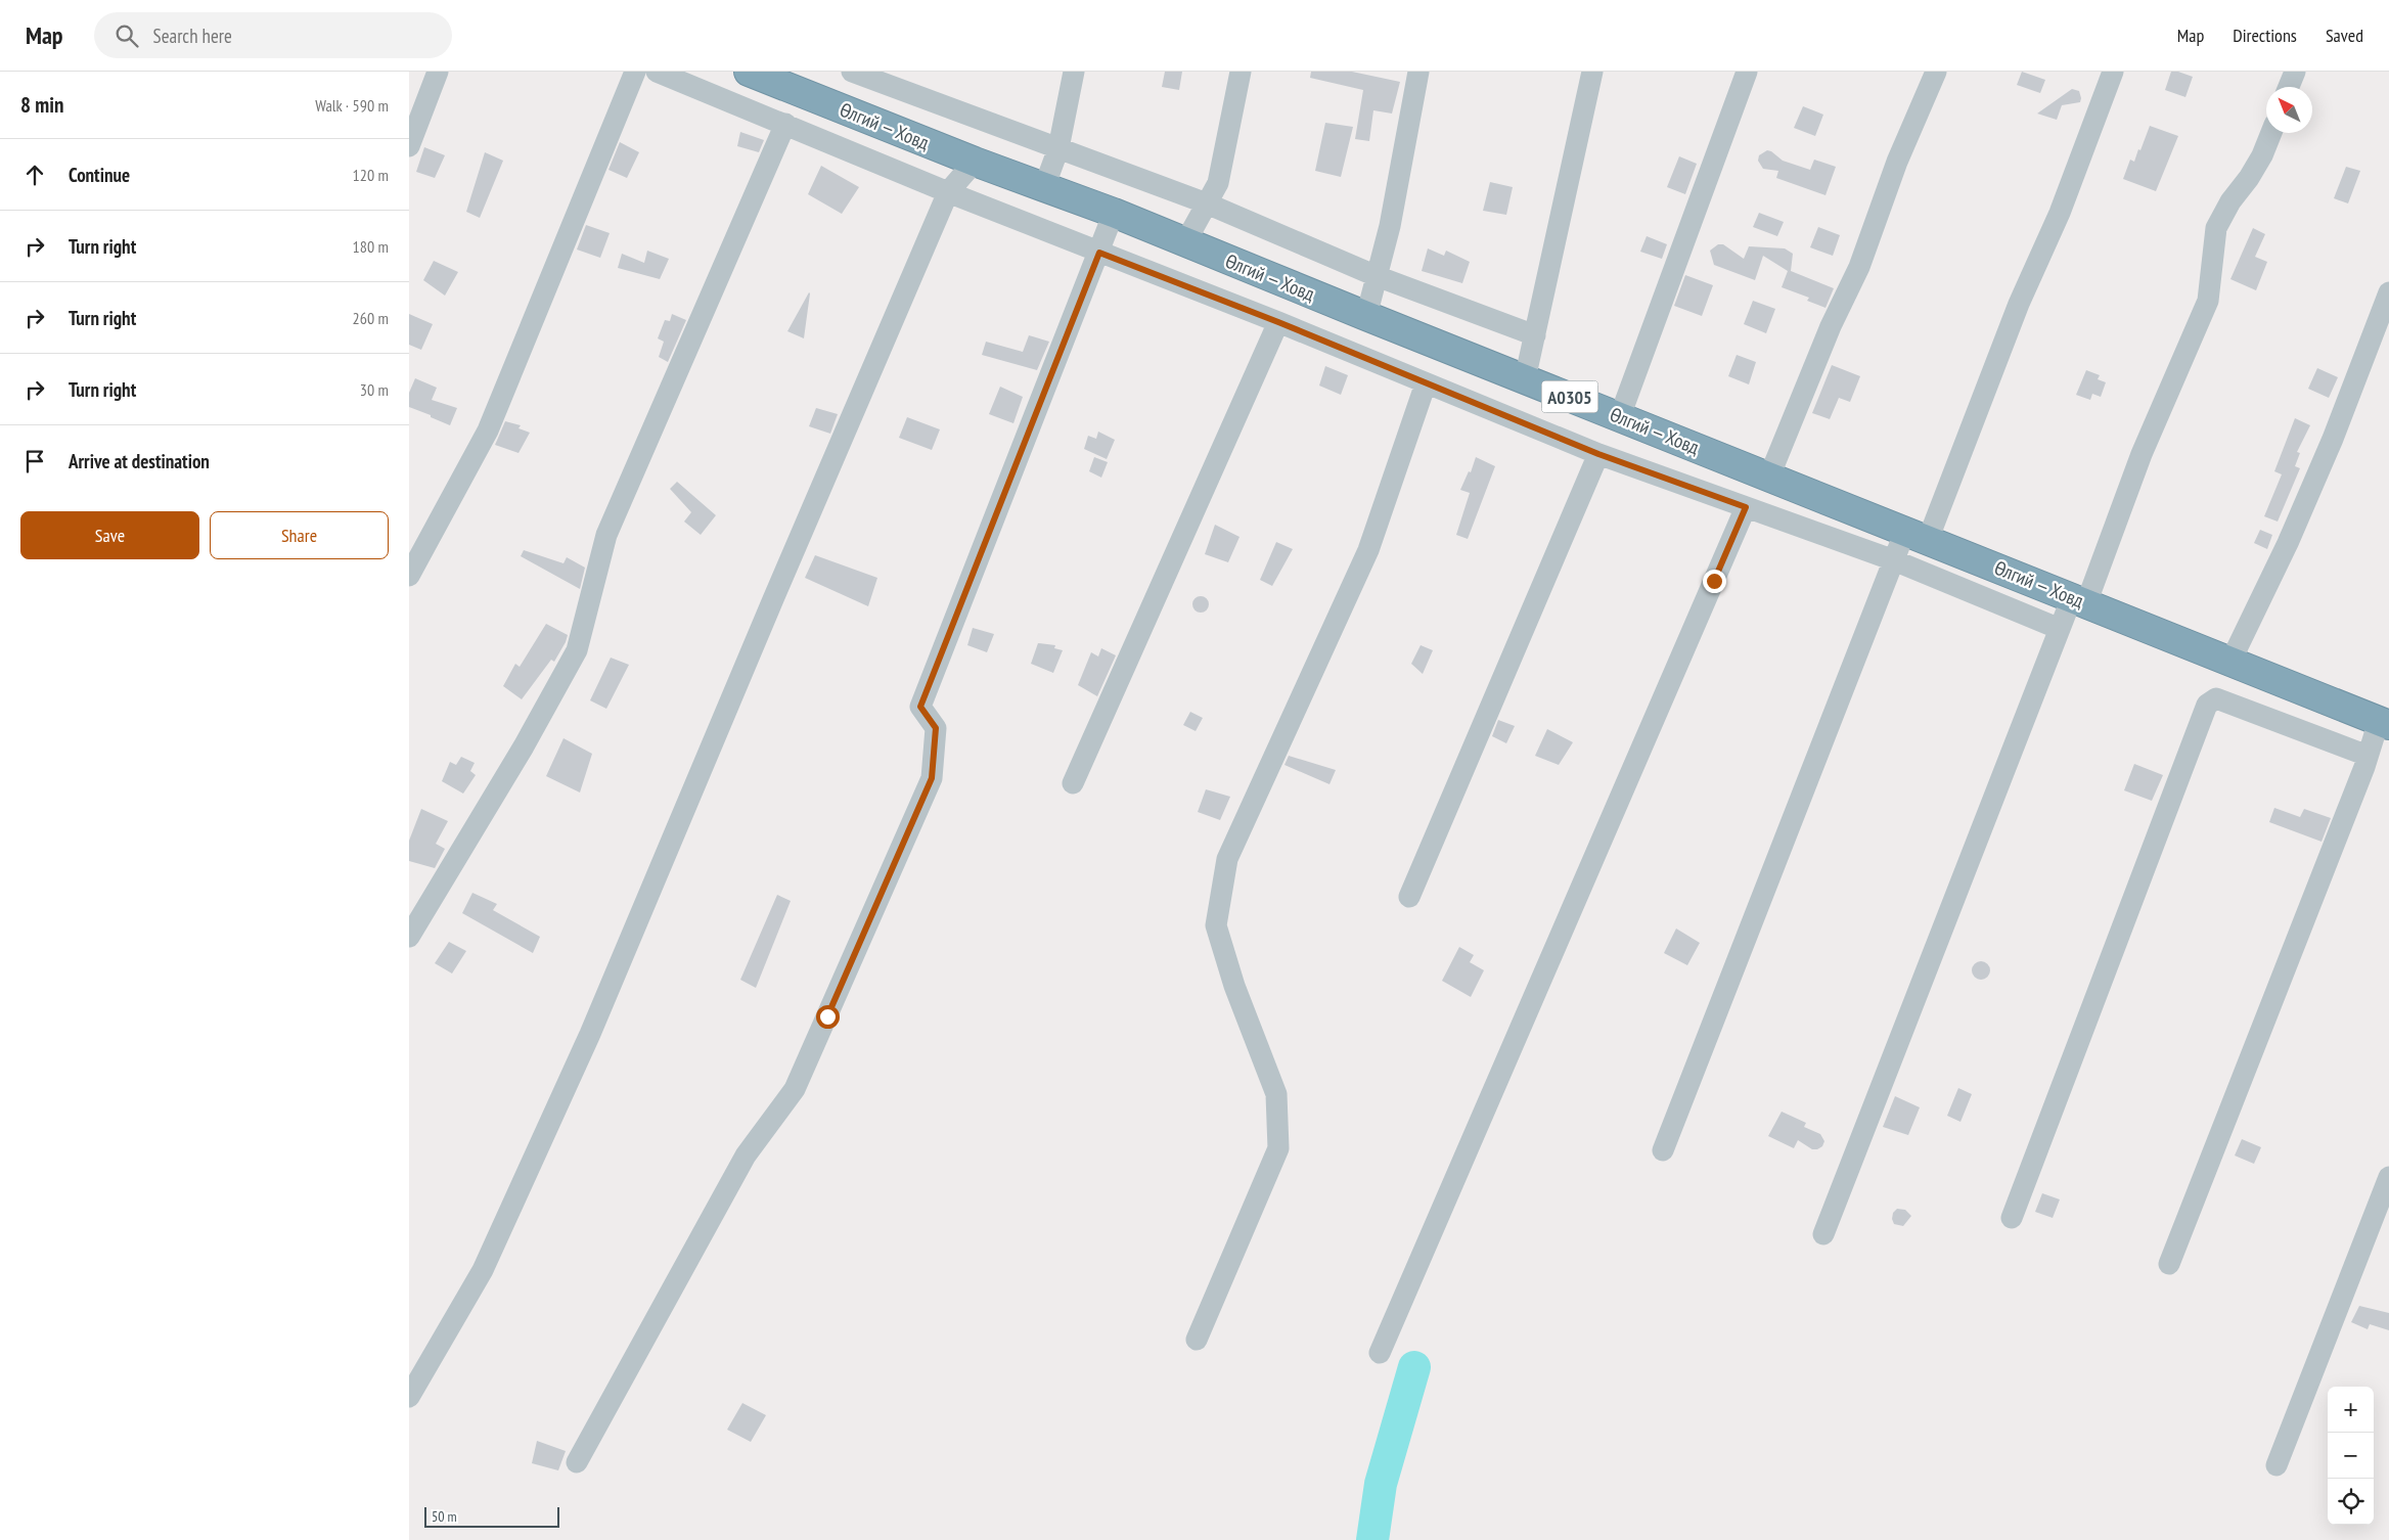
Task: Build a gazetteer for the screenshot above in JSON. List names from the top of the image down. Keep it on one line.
{"streets":{"highway":["Өлгий — Ховд","A0305"]},"scale_bar":"50 m","north":"top left","page":{"header":"Map","search":"Search here","nav":["Map","Directions","Saved"],"heading":["8 min","Walk · 590 m"],"list":[["Continue","120 m"],["Turn right","180 m"],["Turn right","260 m"],["Turn right","30 m"],"Arrive at destination"],"buttons":["Save","Share"],"map_buttons":["+","−"],"scale":"50 m"}}
